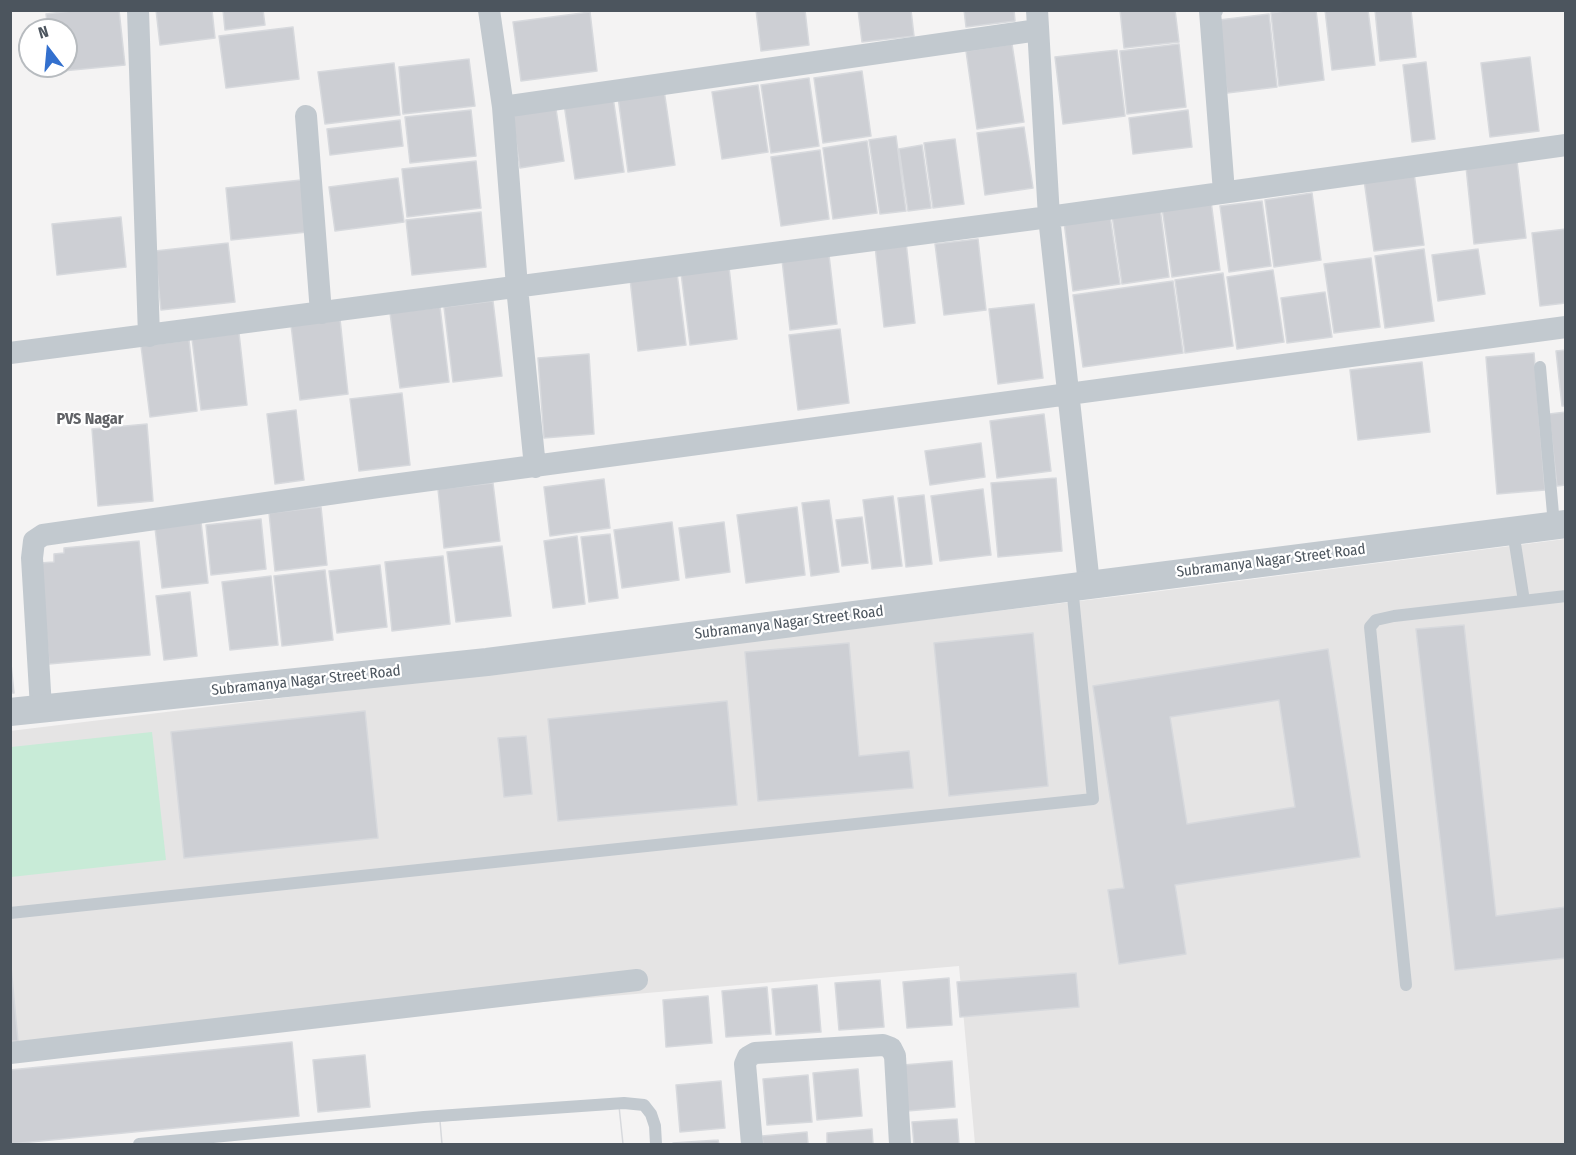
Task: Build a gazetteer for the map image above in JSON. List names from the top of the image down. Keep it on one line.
{"streets":{"street":["Subramanya Nagar Street Road"]},"districts":["PVS Nagar"],"north":"top"}
